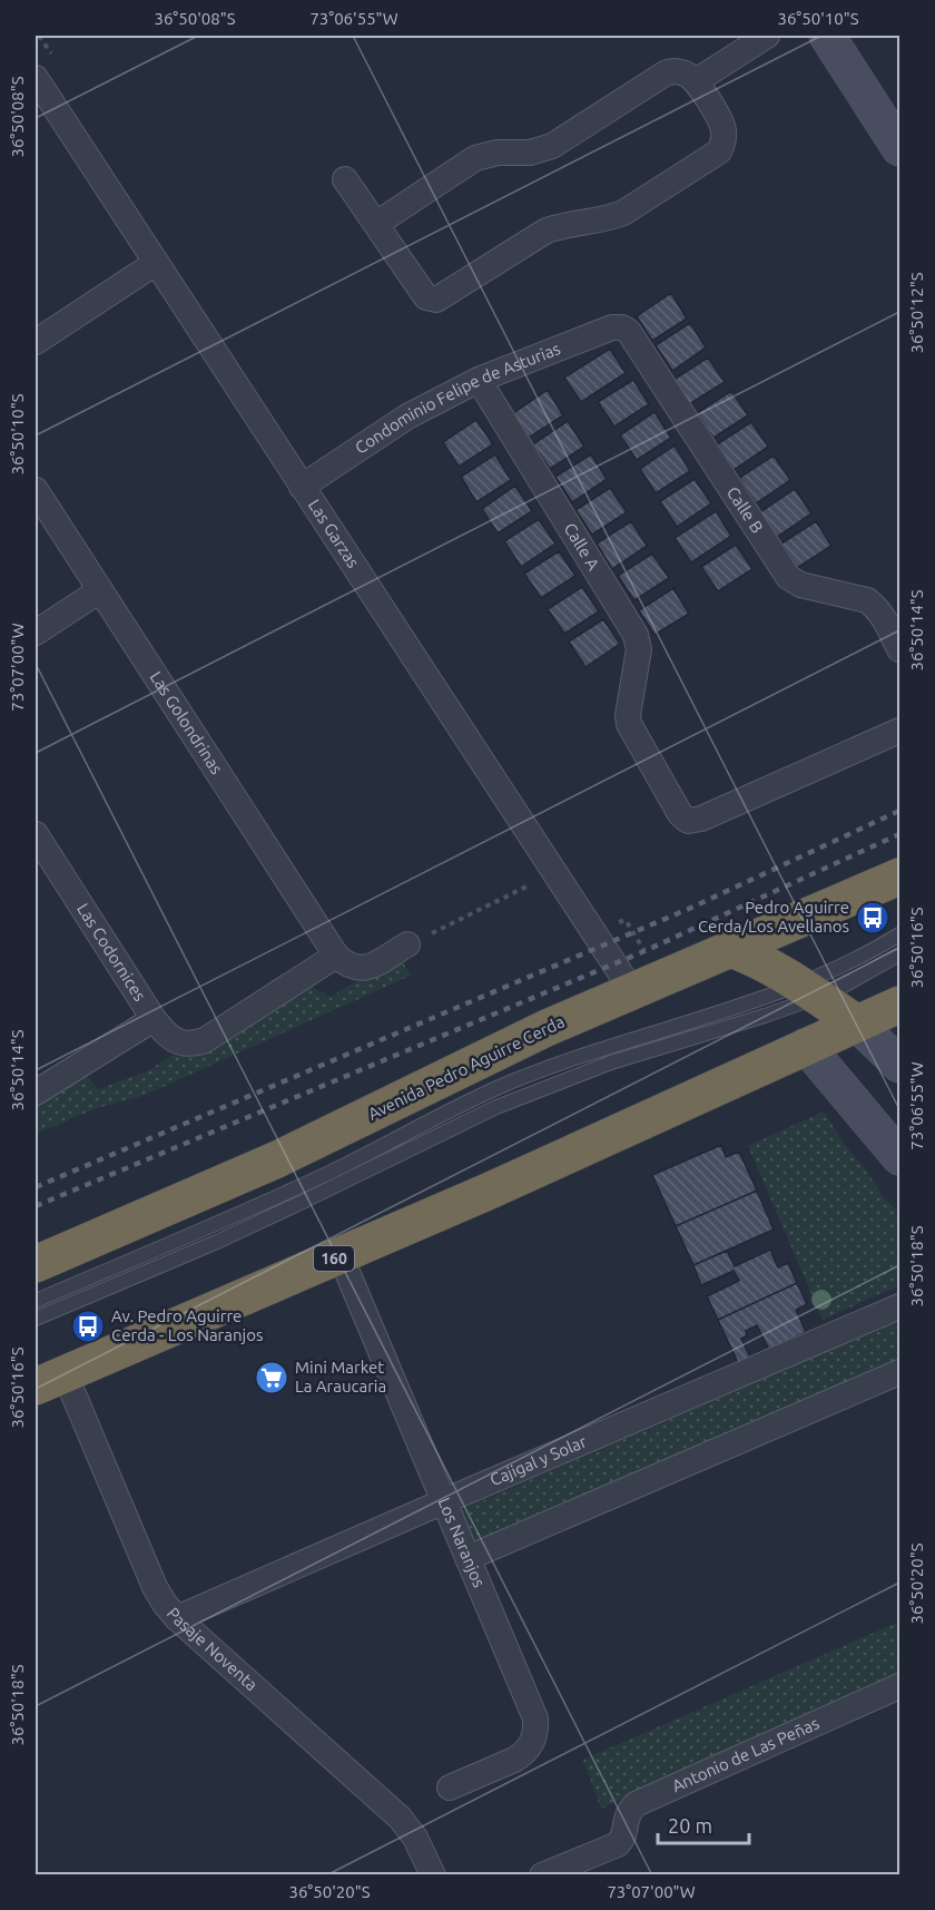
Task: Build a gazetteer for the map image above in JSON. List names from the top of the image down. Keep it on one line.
{"streets":{"highway":["Avenida Pedro Aguirre Cerda","160"],"street":["Condominio Felipe de Asturias","Calle B","Las Garzas","Calle A","Las Golondrinas","Las Codornices","Cajigal y Solar","Los Naranjos","Pasaje Noventa","Antonio de Las Peñas"]},"crossings":[["Condominio Felipe de Asturias","Calle B"],["Condominio Felipe de Asturias","Las Garzas"],["Condominio Felipe de Asturias","Calle A"],["Las Garzas","Avenida Pedro Aguirre Cerda"],["Las Golondrinas","Las Codornices"],["160","Los Naranjos"],["160","Pasaje Noventa"],["Cajigal y Solar","Los Naranjos"],["Cajigal y Solar","Pasaje Noventa"]],"places":{"bus stop":["Pedro Aguirre Cerda/Los Avellanos","Av. Pedro Aguirre Cerda - Los Naranjos"],"supermarket":["Mini Market La Araucaria"]},"scale_bar":"20 m","coordinates":["36°50'08\"S","73°06'55\"W","36°50'10\"S","36°50'12\"S","36°50'14\"S","73°07'00\"W","36°50'16\"S","36°50'18\"S","36°50'20\"S"]}
